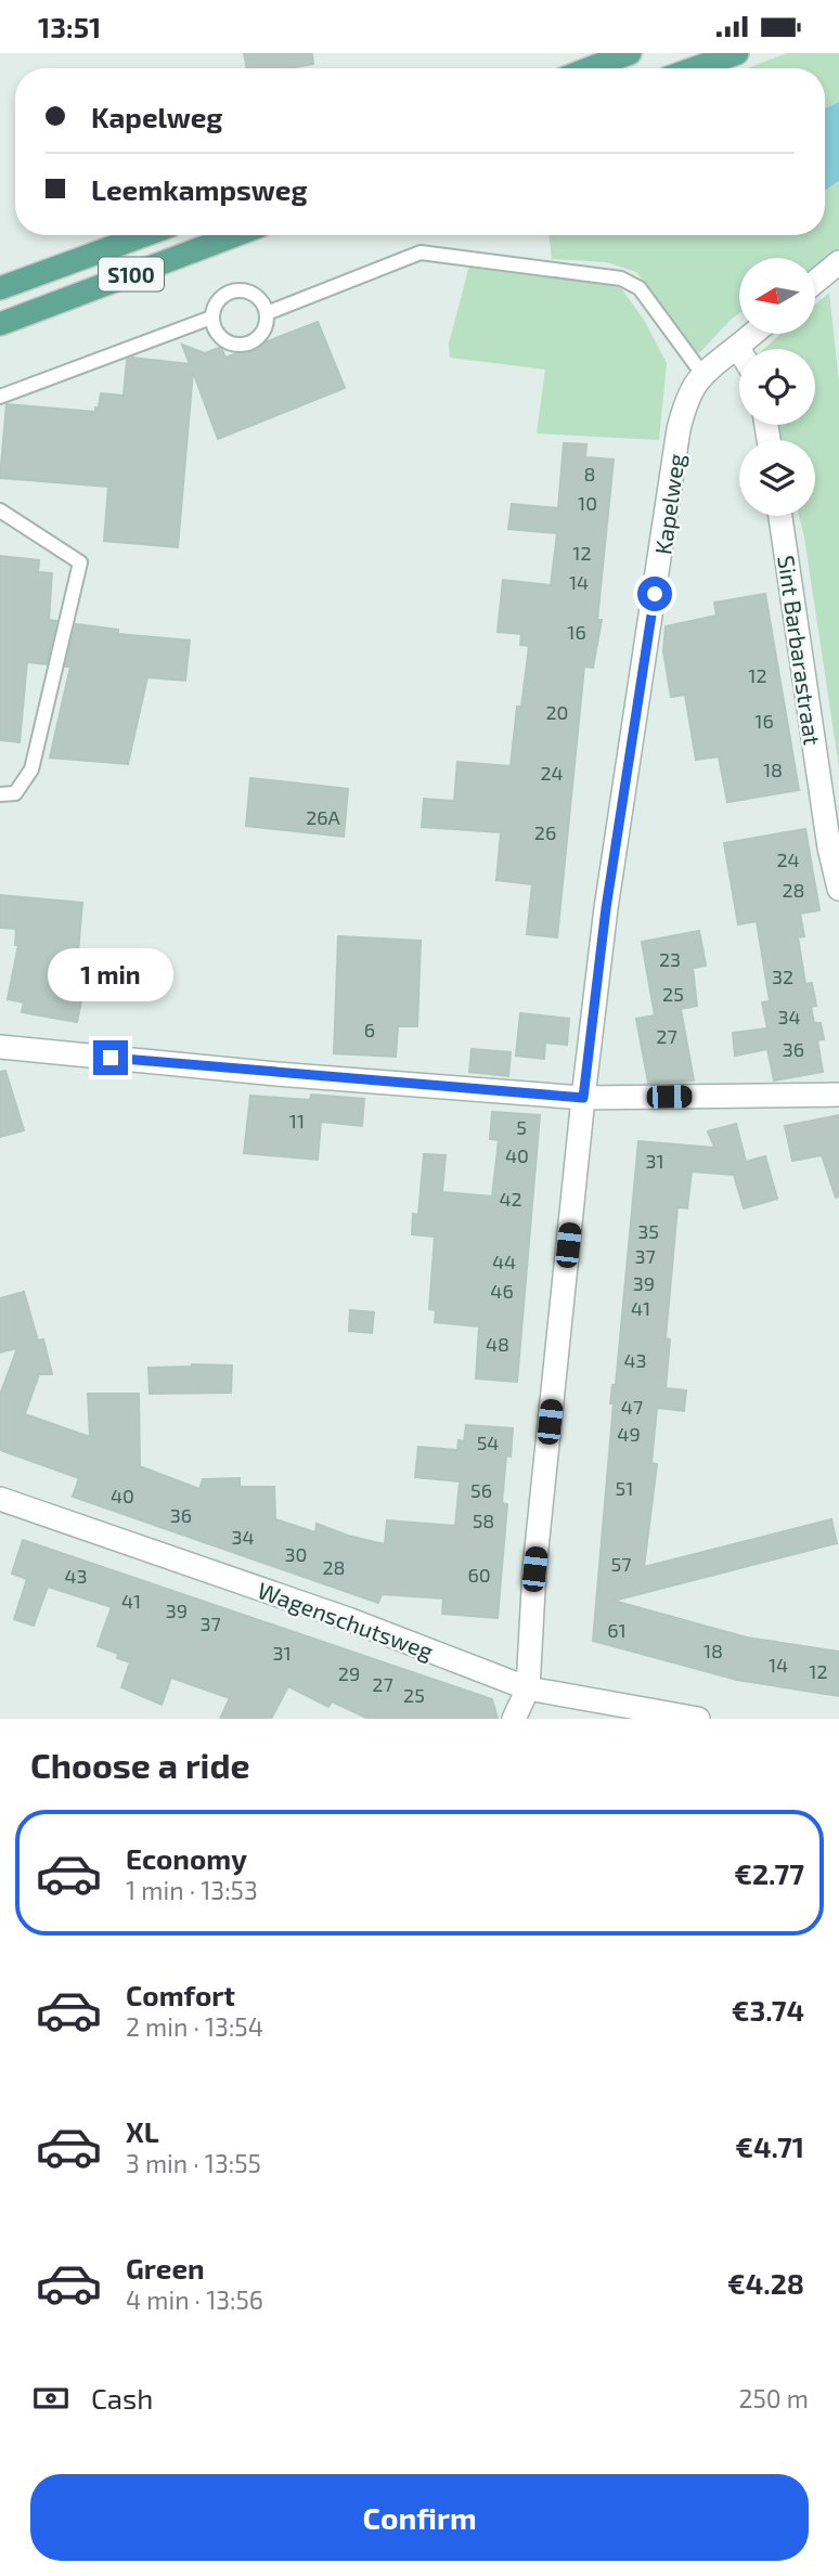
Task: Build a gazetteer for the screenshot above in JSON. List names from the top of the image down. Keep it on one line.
{"streets":{"main road":["S100"],"street":["Kapelweg","Sint Barbarastraat","Wagenschutsweg"]},"crossings":[["Kapelweg","Wagenschutsweg"]],"house_numbers":["8","10","12","14","16","12","20","16","18","24","26A","26","24","28","23","32","25","34","6","27","36","11","5","40","31","42","35","37","44","39","46","41","48","43","47","49","54","51","56","40","36","58","34","30","57","28","60","43","41","39","37","61","18","31","14","12","29","27","25"],"north":"left","page":{"status":"13:51","banner":["Kapelweg","Leemkampsweg"],"bubble":"1 min","heading":"Choose a ride","list":[{"name":"Economy","note":"1 min · 13:53","value":"€2.77"},{"name":"Comfort","note":"2 min · 13:54","value":"€3.74"},{"name":"XL","note":"3 min · 13:55","value":"€4.71"},{"name":"Green","note":"4 min · 13:56","value":"€4.28"}],"pay":["Cash","250 m"],"buttons":"Confirm"}}
